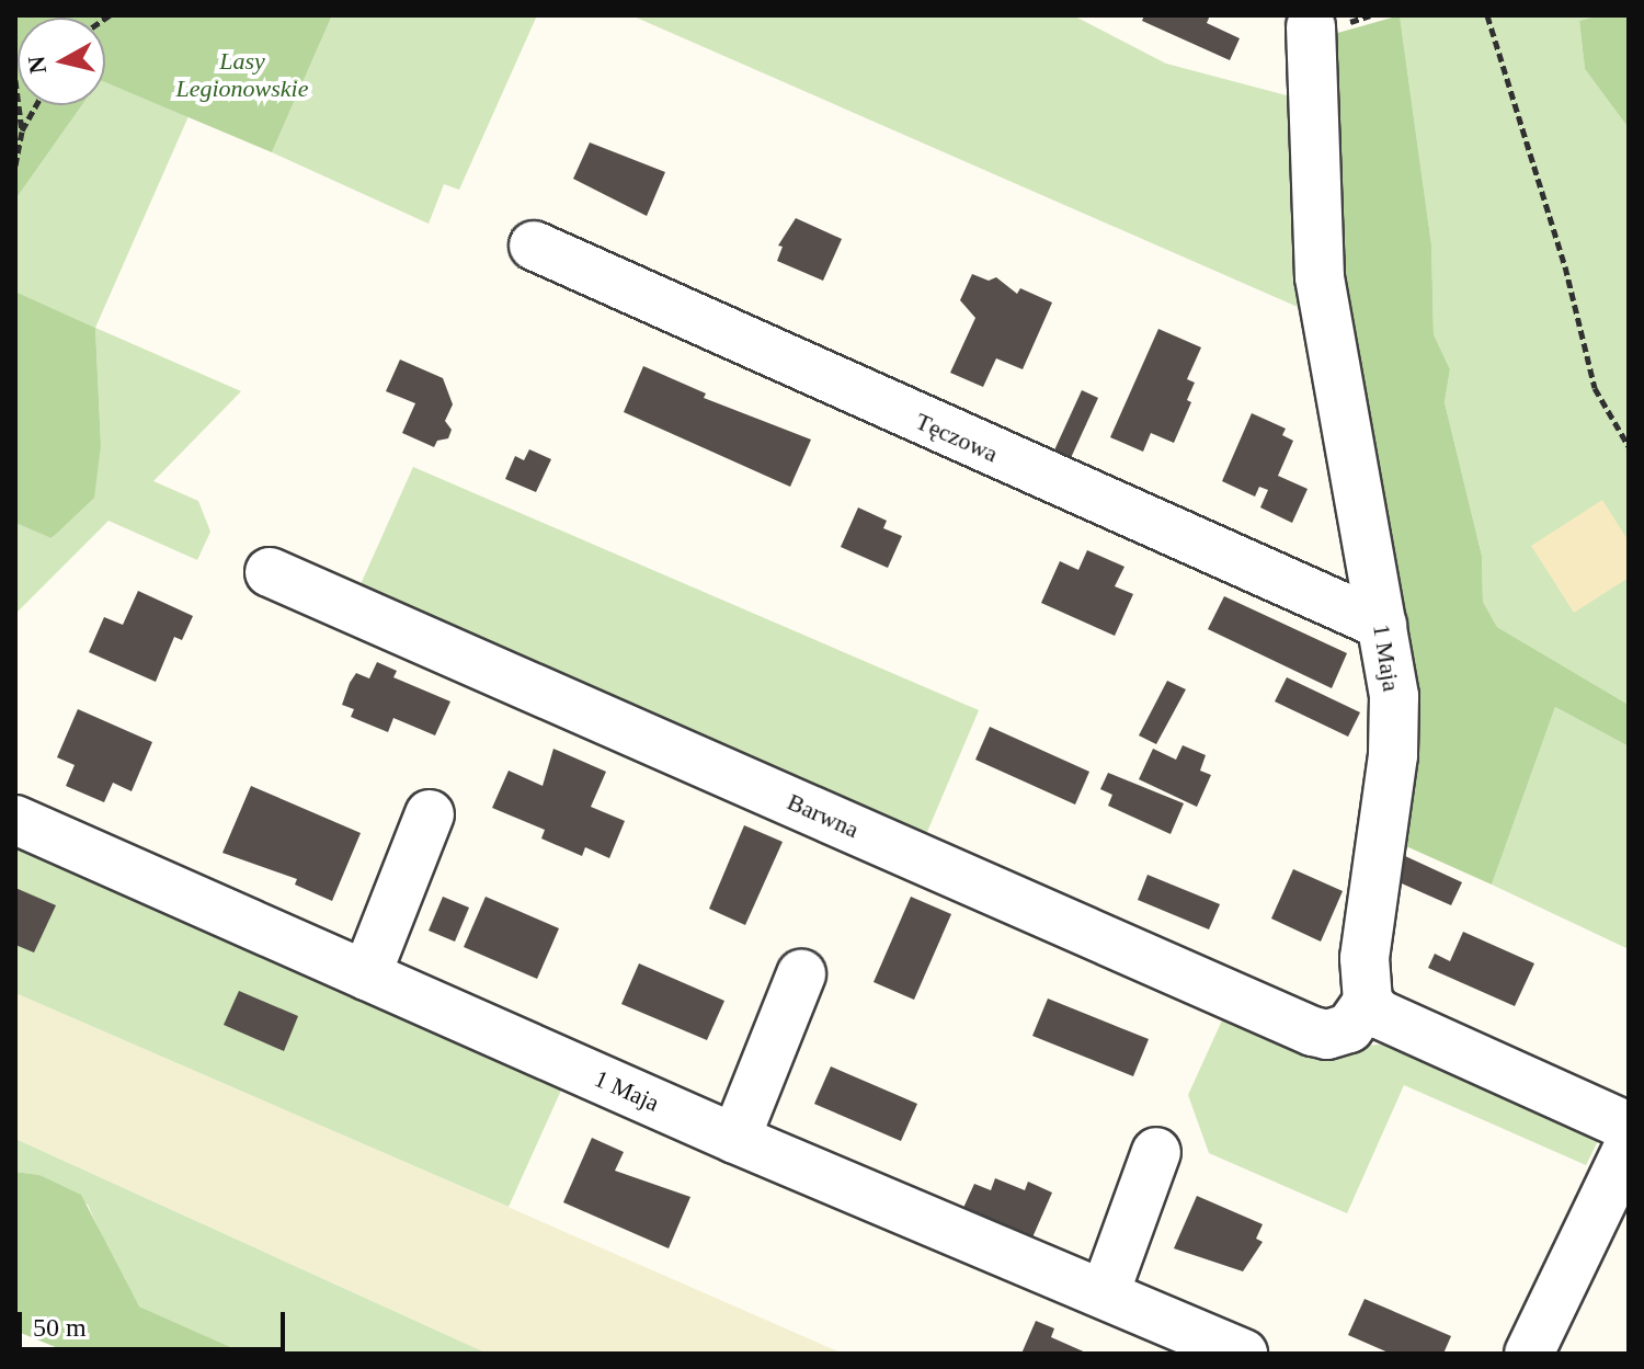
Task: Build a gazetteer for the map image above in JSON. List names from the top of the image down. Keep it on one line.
{"streets":{"street":["Tęczowa","1 Maja","Barwna"]},"crossings":[["Tęczowa","1 Maja"],["1 Maja","Barwna"]],"parks":["Lasy Legionowskie"],"scale_bar":"50 m","north":"left"}
